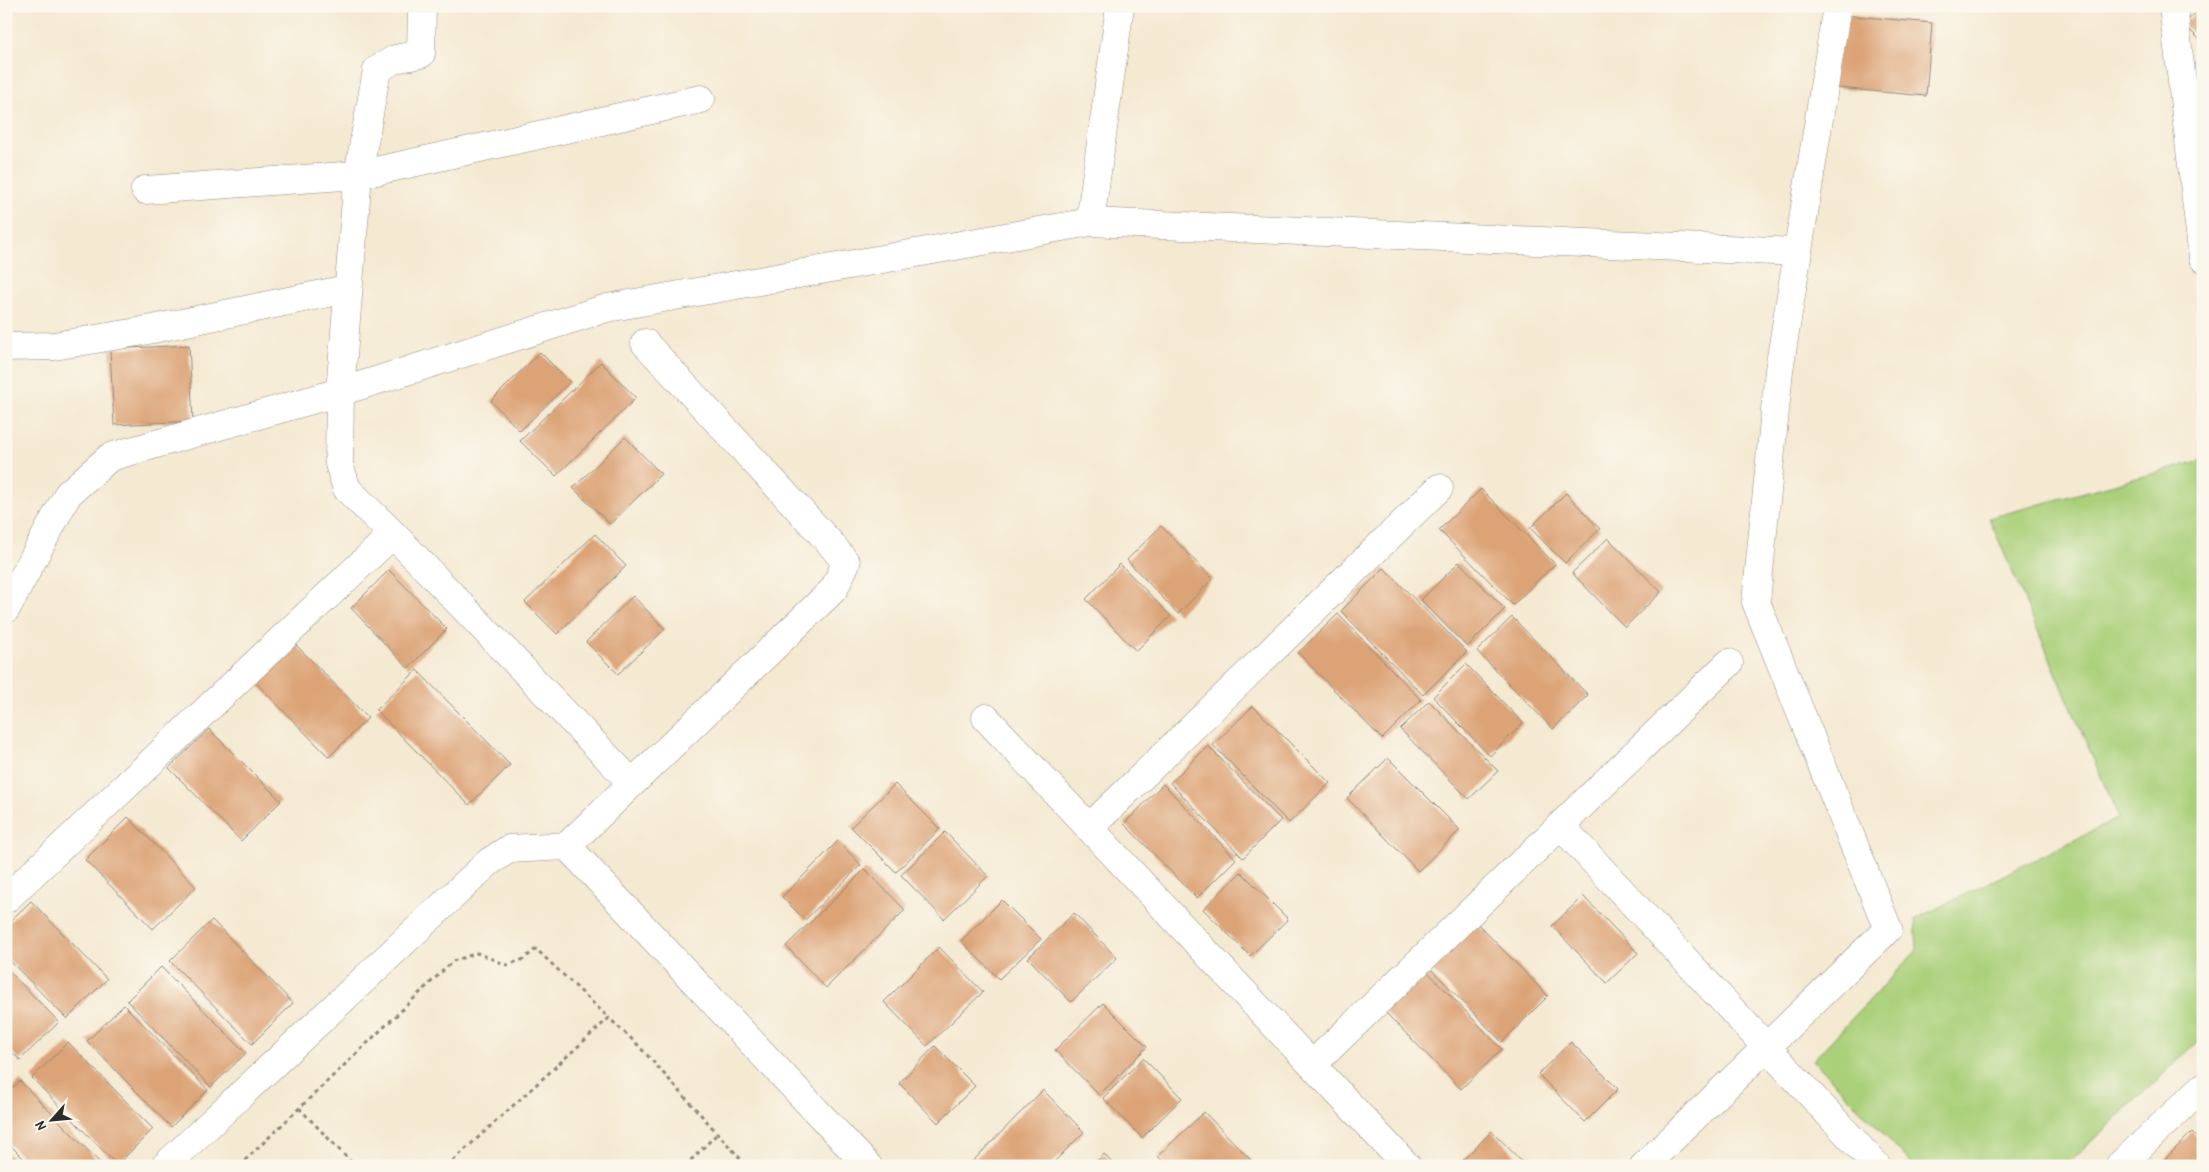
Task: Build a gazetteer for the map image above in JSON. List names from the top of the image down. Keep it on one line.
{"north":"bottom left"}
